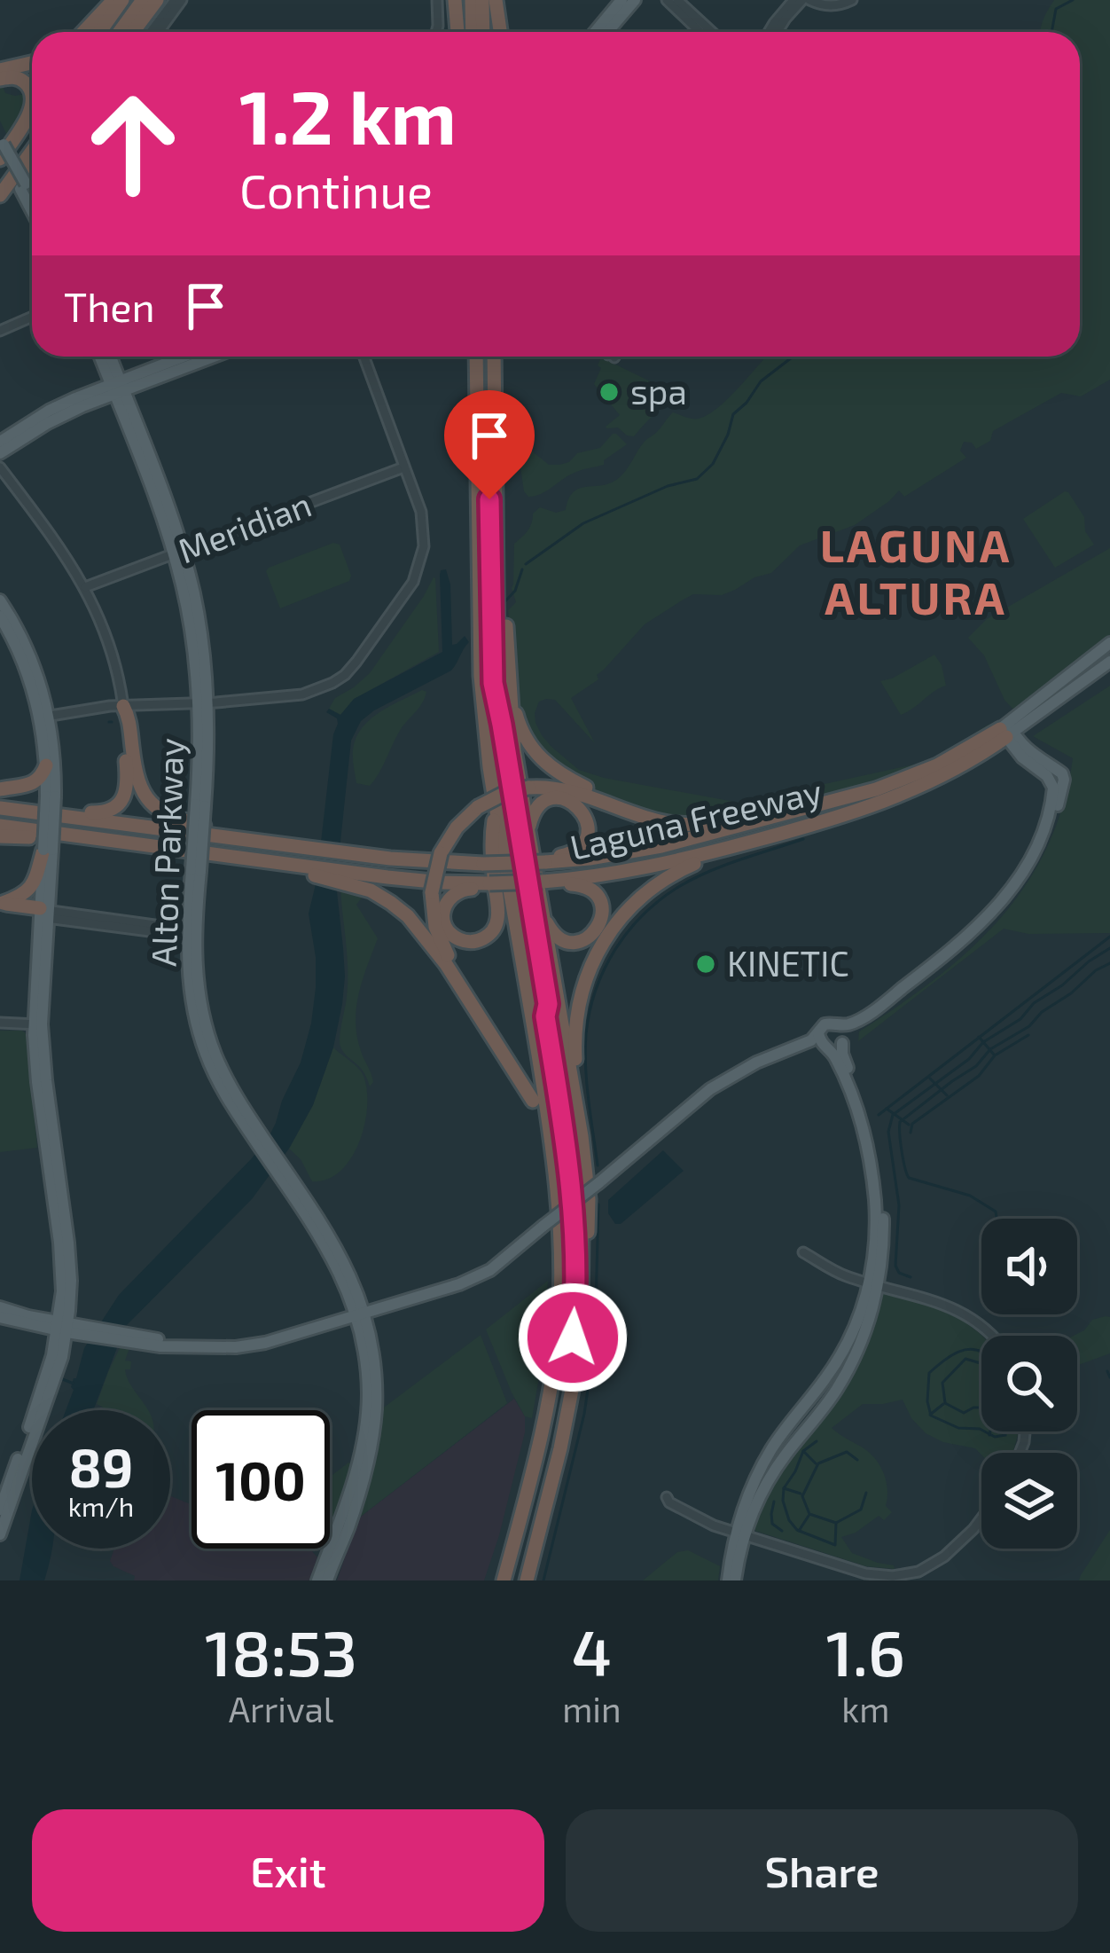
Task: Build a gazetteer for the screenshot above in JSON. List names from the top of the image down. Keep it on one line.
{"streets":{"highway":["Laguna Freeway"],"main road":["Alton Parkway"],"street":["Meridian"]},"crossings":[["Meridian","Alton Parkway"]],"districts":["LAGUNA ALTURA"],"places":["spa","KINETIC"],"page":{"turn":["1.2 km","Continue"],"then":"Then","speed":"89 km/h","limit":"100","eta":["18:53","Arrival","4","min","1.6","km"],"buttons":["Exit","Share"]}}
